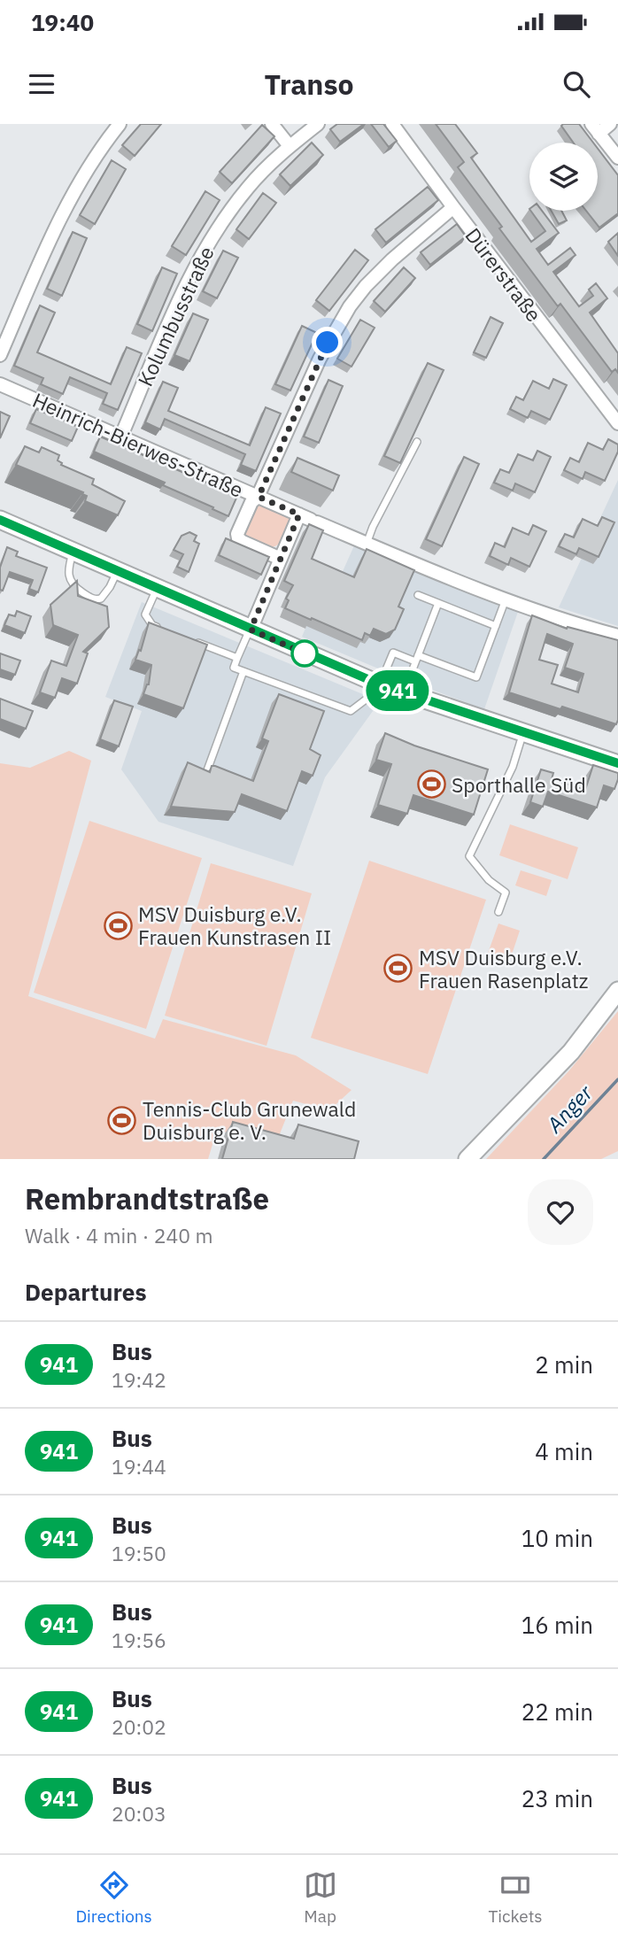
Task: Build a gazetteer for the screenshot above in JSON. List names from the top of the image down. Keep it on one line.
{"streets":{"street":["Dürerstraße","Kolumbusstraße","Heinrich-Bierwes-Straße"]},"crossings":[["Kolumbusstraße","Heinrich-Bierwes-Straße"]],"water":["Anger"],"places":{"sports":["Sporthalle Süd","MSV Duisburg e.V. Frauen Kunstrasen II","MSV Duisburg e.V. Frauen Rasenplatz","Tennis-Club Grunewald Duisburg e. V."]},"lines":["bus line 941"],"page":{"status":"19:40","header":"Transo","on_map":"941","heading":[["Rembrandtstraße","Walk · 4 min · 240 m"],"Departures"],"list":[{"mark":"941","name":"Bus","note":"19:42","value":"2 min"},{"mark":"941","name":"Bus","note":"19:44","value":"4 min"},{"mark":"941","name":"Bus","note":"19:50","value":"10 min"},{"mark":"941","name":"Bus","note":"19:56","value":"16 min"},{"mark":"941","name":"Bus","note":"20:02","value":"22 min"},{"mark":"941","name":"Bus","note":"20:03","value":"23 min"}],"tabs":["Directions","Map","Tickets"]}}
